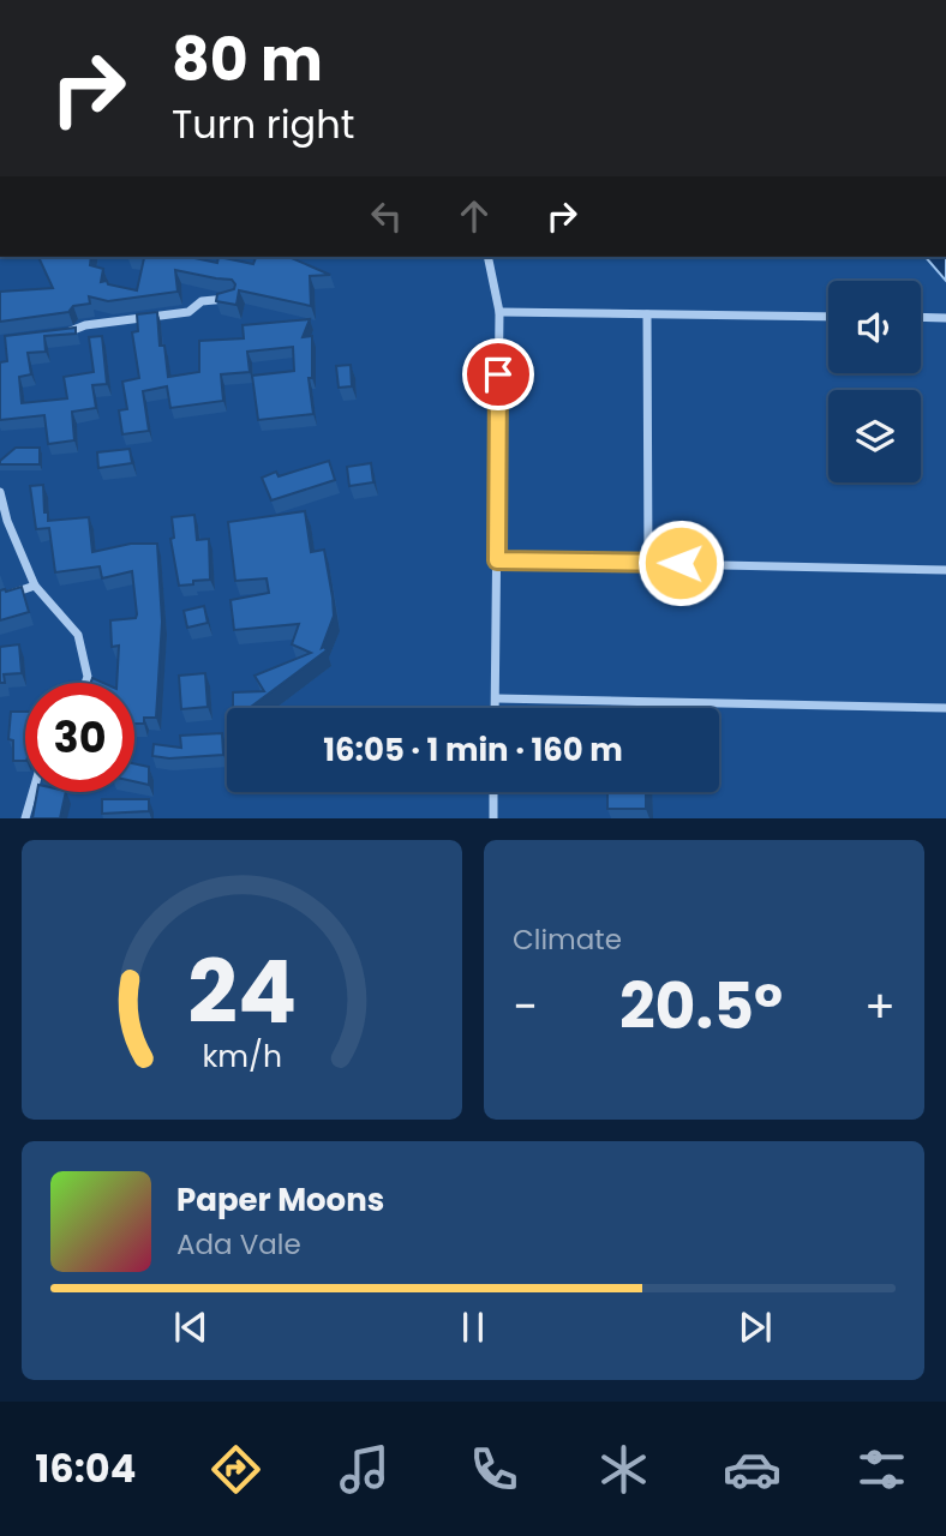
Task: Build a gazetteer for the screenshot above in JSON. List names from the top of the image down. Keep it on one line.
{"page":{"turn":["80 m","Turn right"],"limit":"30","trip":"16:05 · 1 min · 160 m","tile":"Climate","heat":["−","20.5°","+"],"song":["Paper Moons","Ada Vale"],"tabs":"16:04","gauge":["24","km/h"]}}
